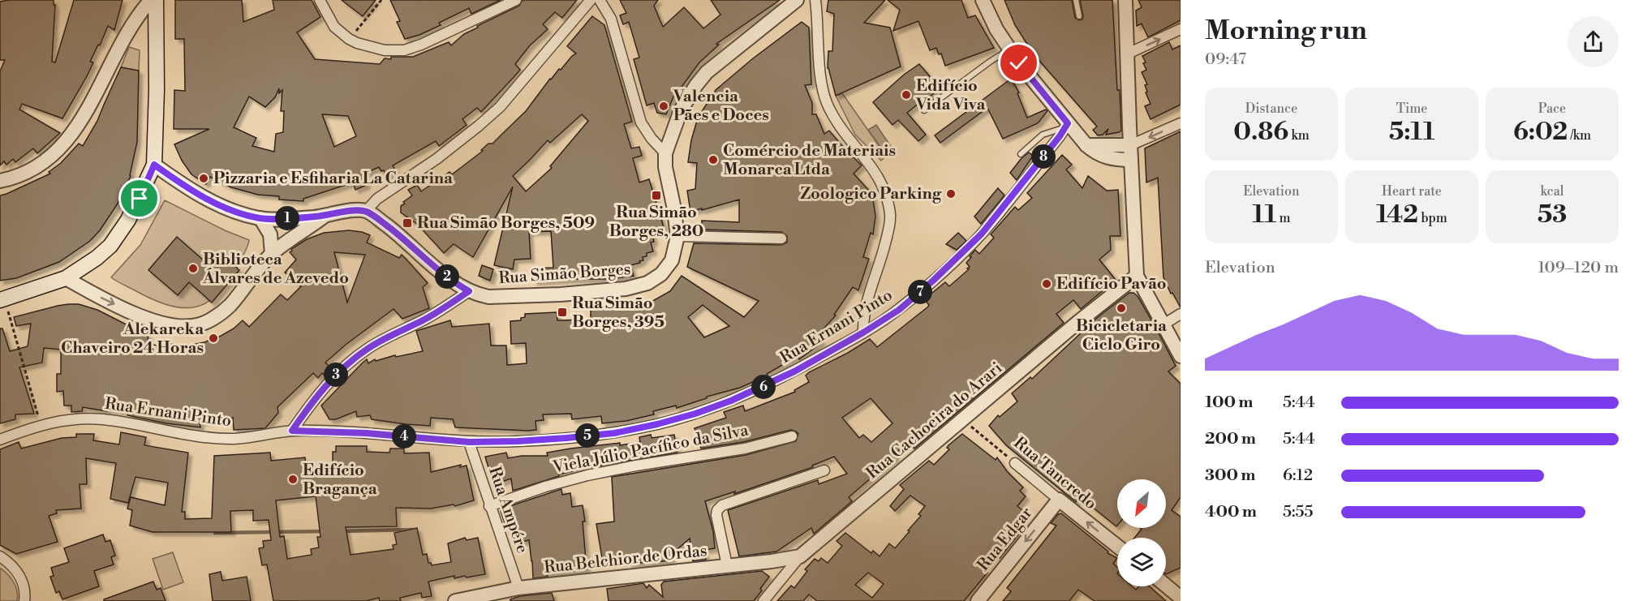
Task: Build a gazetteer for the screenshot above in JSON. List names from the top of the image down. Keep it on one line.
{"streets":{"street":["Rua Simão Borges","Rua Ernani Pinto","Rua Cachoeira do Arari","Viela Júlio Pacífico da Silva","Rua Tancredo","Rua Ampére","Rua Edgar","Rua Belchior de Ordas"]},"crossings":[["Rua Ernani Pinto","Rua Ampére"],["Rua Cachoeira do Arari","Rua Tancredo"],["Rua Cachoeira do Arari","Rua Belchior de Ordas"],["Viela Júlio Pacífico da Silva","Rua Ampére"],["Rua Tancredo","Rua Edgar"],["Rua Ampére","Rua Belchior de Ordas"]],"one_way":["Rua Tancredo","Rua Edgar"],"places":{"other":["Edifício Vida Viva","Valencia Pães e Doces","Comércio de Materiais Monarca Ltda","Pizzaria e Esfiharia La Catarina","Zoologico Parking","Biblioteca Álvares de Azevedo","Edifício Pavão","Bicicletaria Ciclo Giro","Alekareka Chaveiro 24 Horas","Edifício Bragança"],"transit":["Rua Simão Borges, 280","Rua Simão Borges, 509","Rua Simão Borges, 395"]},"north":"bottom left","page":{"heading":["Morning run","09:47"],"stats":[["Distance","0.86 km"],["Time","5:11"],["Pace","6:02 /km"],["Elevation","11 m"],["Heart rate","142 bpm"],["kcal","53"]],"pins":["8","1","2","7","3","6","5","4"],"chart":["Elevation","109–120 m"],"list":[{"name":"100 m","note":"5:44"},{"name":"200 m","note":"5:44"},{"name":"300 m","note":"6:12"},{"name":"400 m","note":"5:55"}]}}
